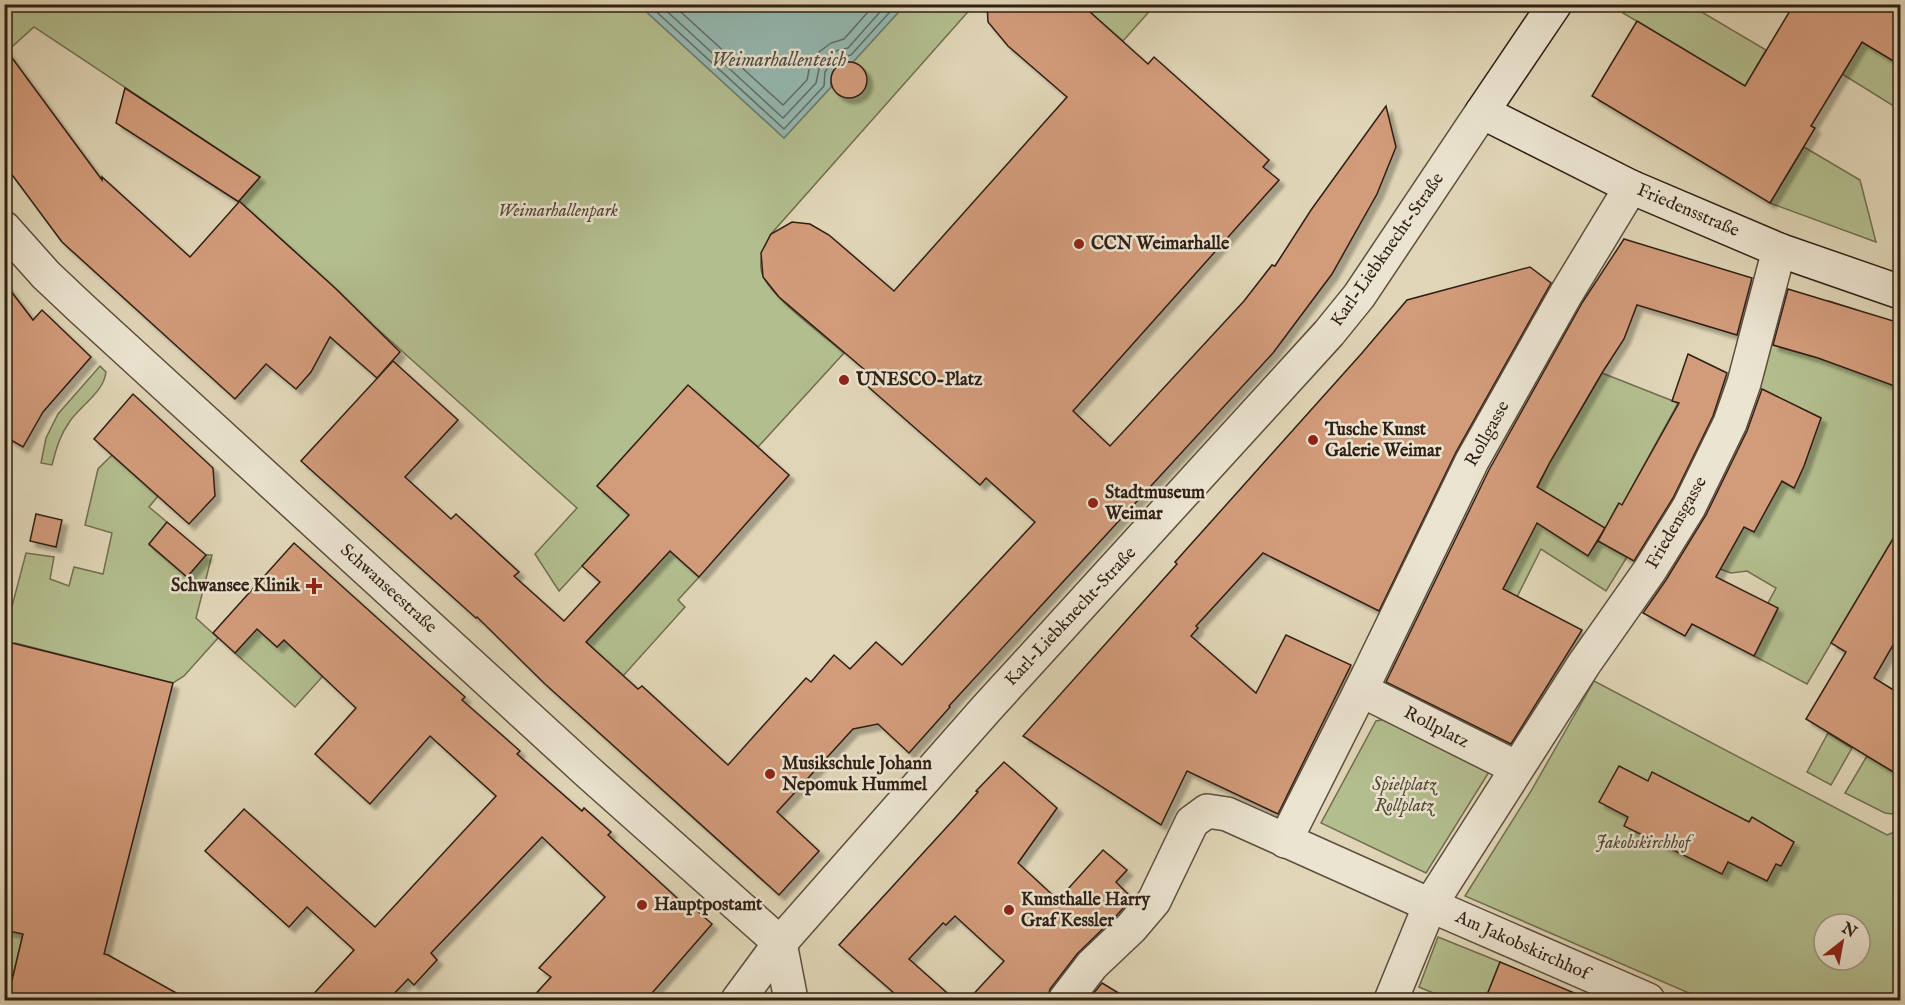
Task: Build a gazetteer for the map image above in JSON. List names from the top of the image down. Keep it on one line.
{"streets":{"street":["Friedensstraße","Karl-Liebknecht-Straße","Rollgasse","Friedensgasse","Schwanseestraße","Rollplatz","Am Jakobskirchhof"]},"crossings":[["Friedensstraße","Karl-Liebknecht-Straße"],["Friedensstraße","Rollgasse"],["Friedensstraße","Friedensgasse"],["Karl-Liebknecht-Straße","Schwanseestraße"],["Rollgasse","Rollplatz"],["Friedensgasse","Rollplatz"]],"water":["Weimarhallenteich"],"parks":["Weimarhallenpark","Spielplatz Rollplatz","Jakobskirchhof"],"places":{"other":["CCN Weimarhalle","UNESCO-Platz","Tusche Kunst Galerie Weimar","Stadtmuseum Weimar","Musikschule Johann Nepomuk Hummel","Hauptpostamt","Kunsthalle Harry Graf Kessler"],"health":["Schwansee Klinik"]},"north":"top right"}
